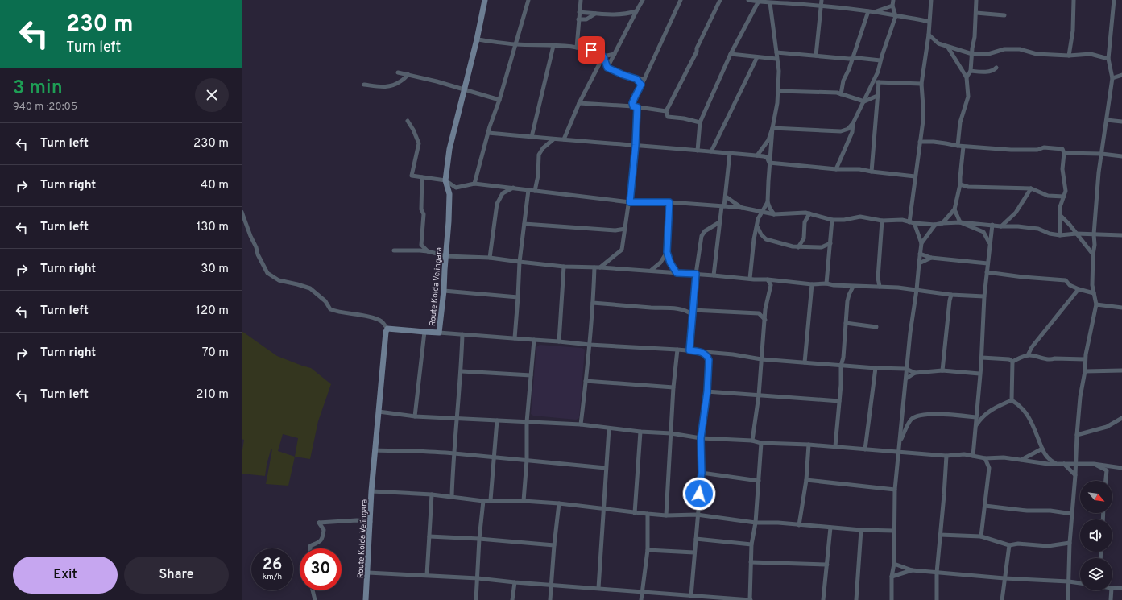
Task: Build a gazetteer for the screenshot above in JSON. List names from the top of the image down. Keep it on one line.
{"streets":{"main road":["Route Kolda Velingara"]},"north":"bottom right","page":{"turn":["230 m","Turn left"],"heading":["3 min","940 m · 20:05"],"list":[{"name":"Turn left","value":"230 m"},{"name":"Turn right","value":"40 m"},{"name":"Turn left","value":"130 m"},{"name":"Turn right","value":"30 m"},{"name":"Turn left","value":"120 m"},{"name":"Turn right","value":"70 m"},{"name":"Turn left","value":"210 m"}],"speed":"26 km/h","limit":"30","buttons":["Exit","Share"]}}
